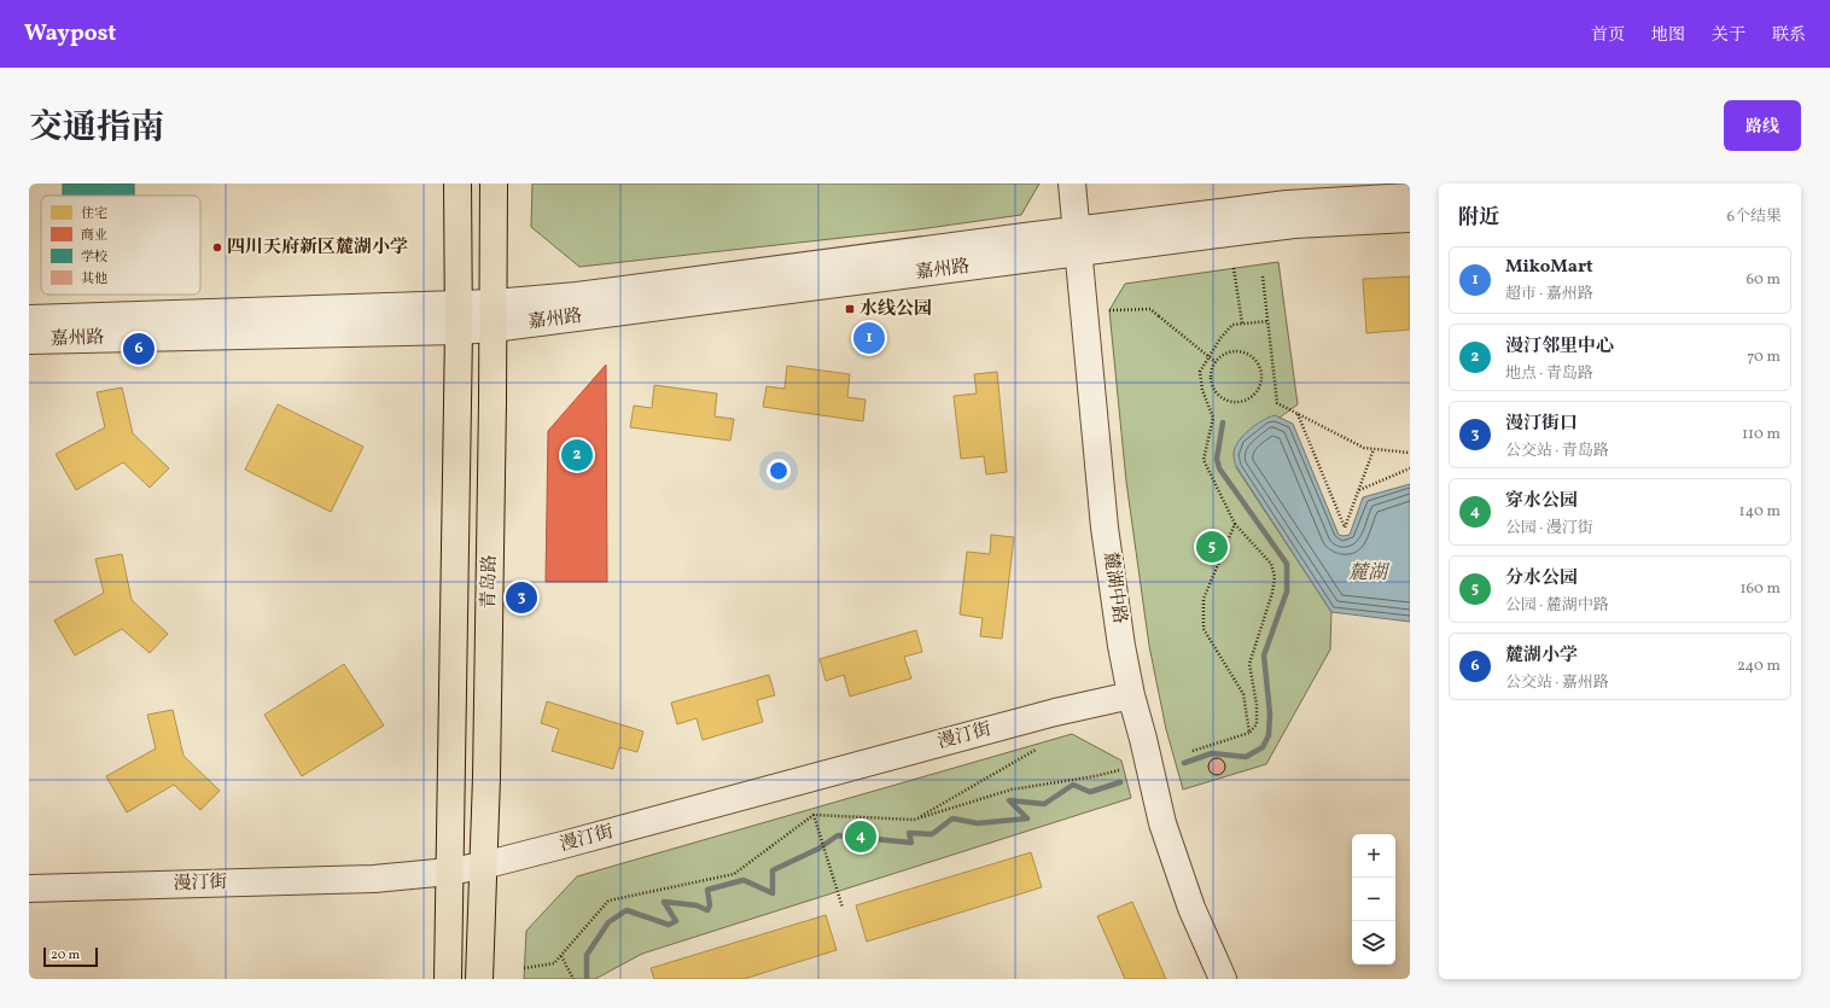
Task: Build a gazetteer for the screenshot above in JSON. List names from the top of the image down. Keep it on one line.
{"streets":{"main road":["青岛路"],"street":["嘉州路","麓湖中路","漫汀街"]},"crossings":[["嘉州路","青岛路"],["嘉州路","麓湖中路"],["青岛路","漫汀街"],["麓湖中路","漫汀街"]],"water":["麓湖"],"places":{"other":["四川天府新区麓湖小学"],"transit":["水线公园"]},"legend":["住宅","商业","学校","其他"],"scale_bar":"20 m","page":{"header":"Waypost","nav":["首页","地图","关于","联系"],"title":"交通指南","buttons":"路线","heading":["附近","6个结果"],"list":[{"mark":"1","name":"MikoMart","note":"超市 · 嘉州路","value":"60 m"},{"mark":"2","name":"漫汀邻里中心","note":"地点 · 青岛路","value":"70 m"},{"mark":"3","name":"漫汀街口","note":"公交站 · 青岛路","value":"110 m"},{"mark":"4","name":"穿水公园","note":"公园 · 漫汀街","value":"140 m"},{"mark":"5","name":"分水公园","note":"公园 · 麓湖中路","value":"160 m"},{"mark":"6","name":"麓湖小学","note":"公交站 · 嘉州路","value":"240 m"}],"pins":["1","6","2","5","3","4"],"map_buttons":["+","−"],"scale":"20 m"}}
